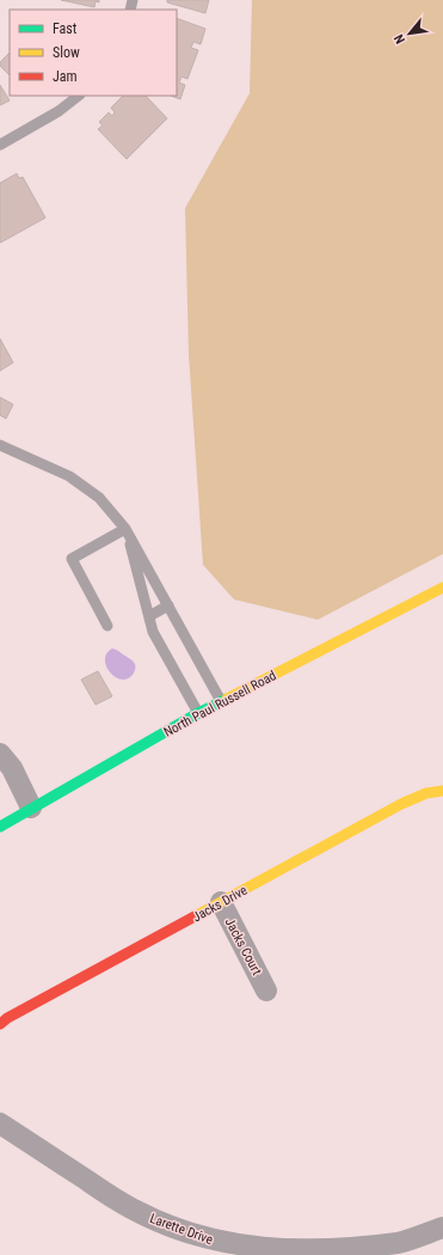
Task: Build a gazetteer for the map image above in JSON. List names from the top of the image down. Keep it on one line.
{"streets":{"street":["North Paul Russell Road","Jacks Drive","Jacks Court","Larette Drive"]},"crossings":[["Jacks Drive","Jacks Court"]],"legend":["Fast","Slow","Jam"],"north":"bottom left"}
